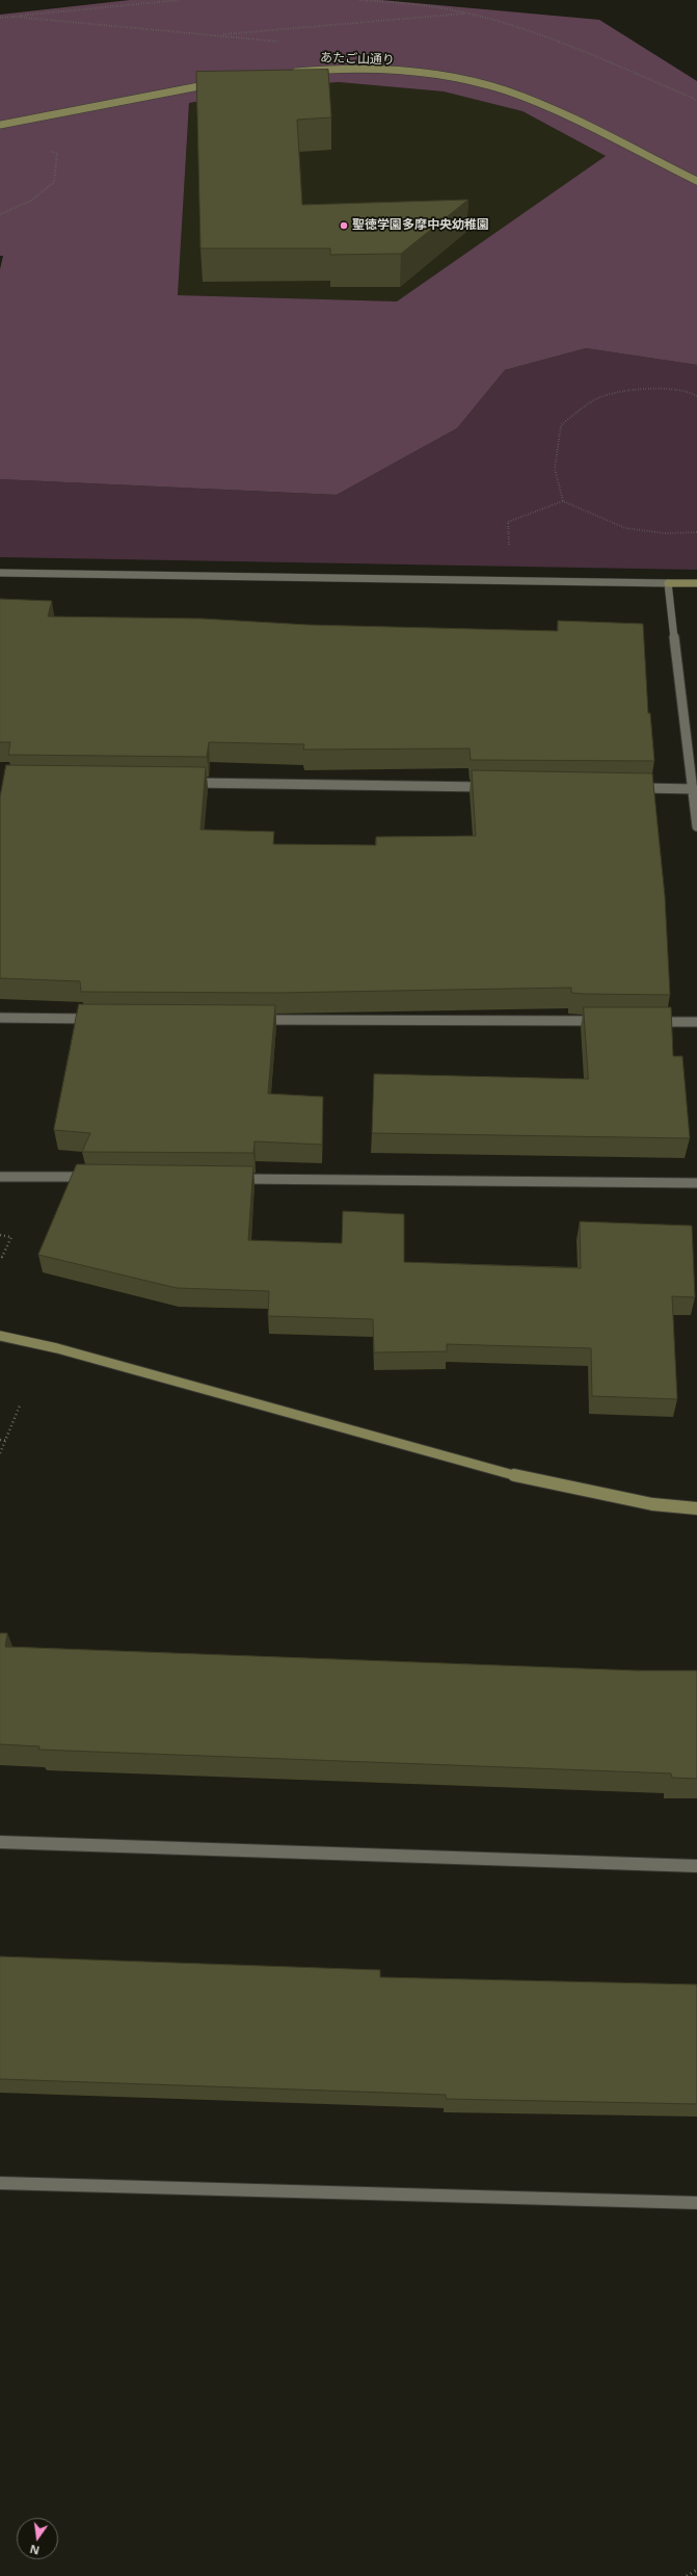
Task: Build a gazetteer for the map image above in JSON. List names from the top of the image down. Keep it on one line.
{"streets":{"street":["あたご山通り"]},"places":["聖徳学園多摩中央幼稚園"],"north":"bottom"}
